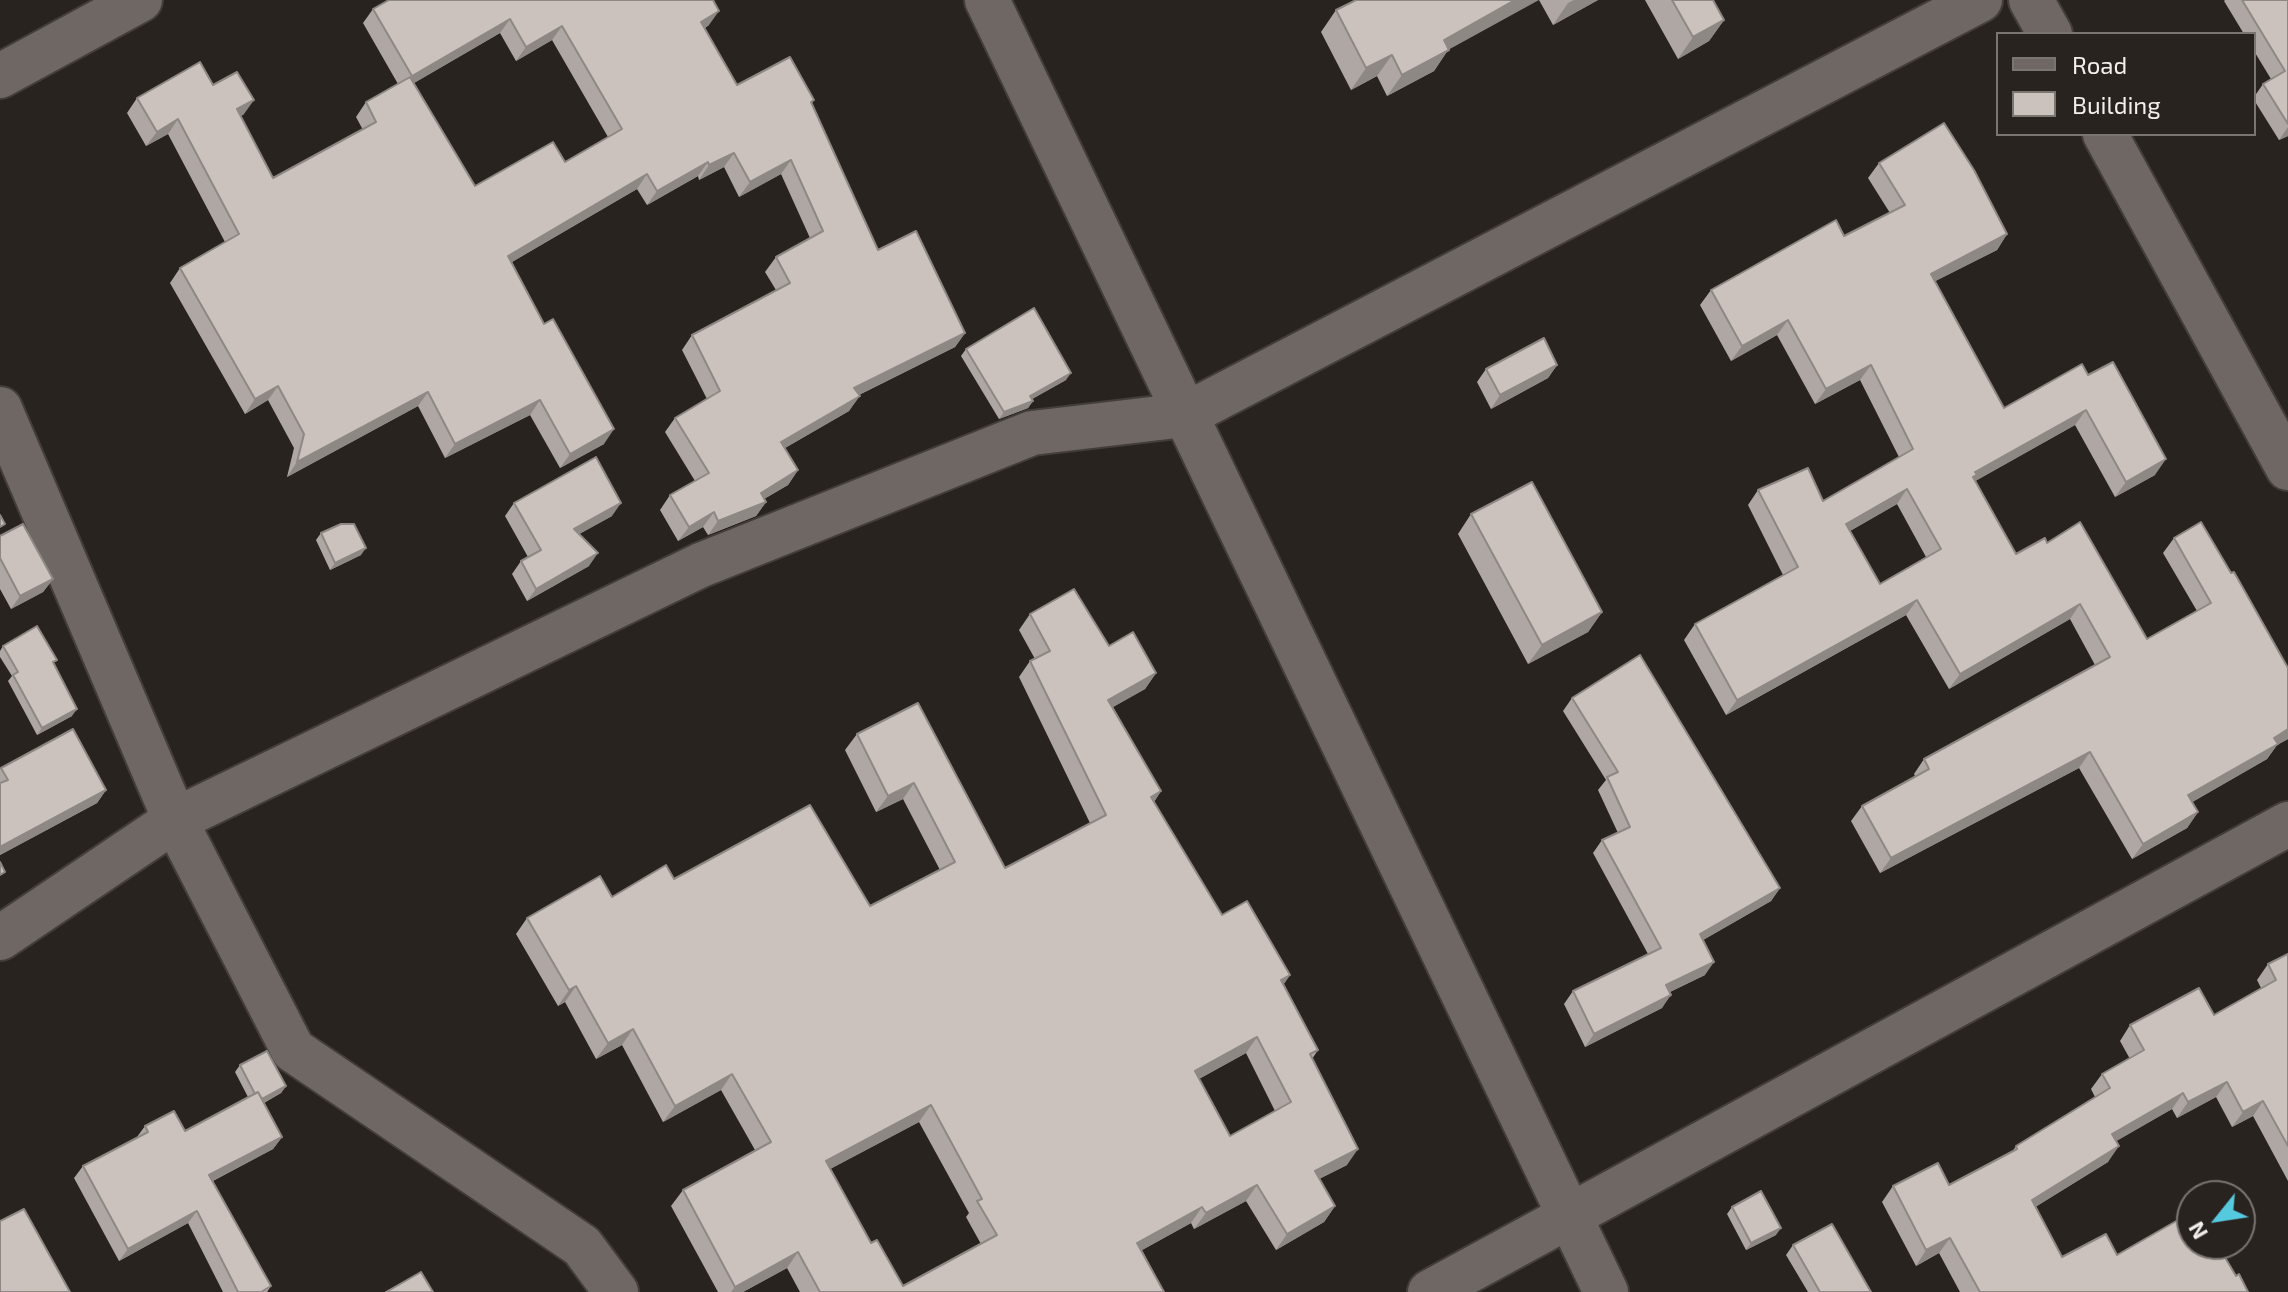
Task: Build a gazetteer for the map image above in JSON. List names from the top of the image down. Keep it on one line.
{"legend":["Road","Building"],"north":"bottom left"}
